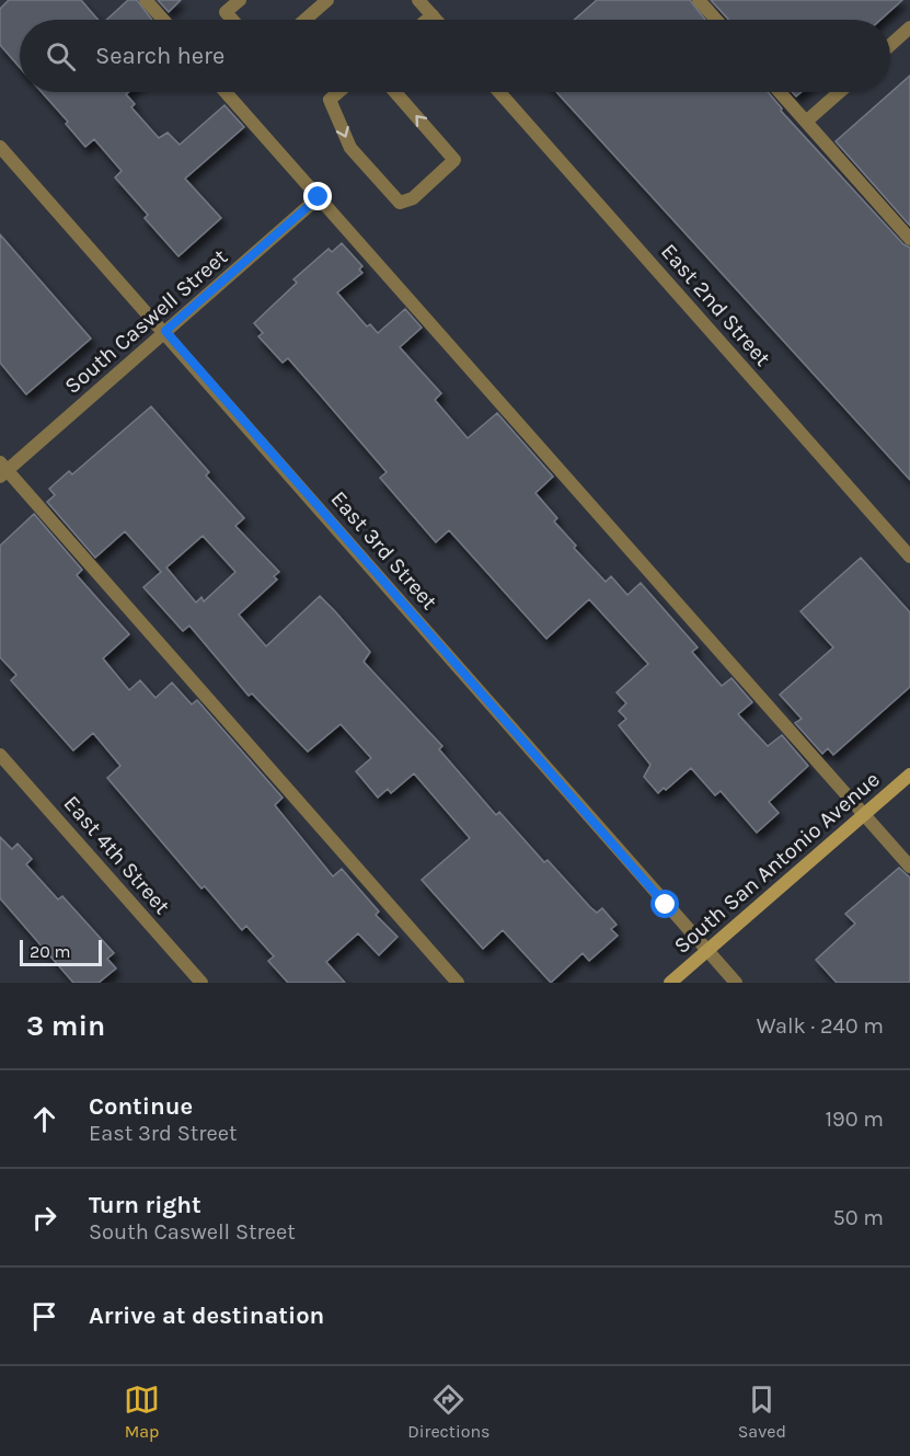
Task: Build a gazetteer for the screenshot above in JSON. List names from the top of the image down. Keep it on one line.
{"streets":{"main road":["South San Antonio Avenue"],"street":["East 2nd Street","South Caswell Street","East 3rd Street","East 4th Street"]},"crossings":[["South Caswell Street","East 3rd Street"],["East 3rd Street","South San Antonio Avenue"]],"scale_bar":"20 m","page":{"search":"Search here","scale":"20 m","heading":["3 min","Walk · 240 m"],"list":[["Continue","East 3rd Street","190 m"],["Turn right","South Caswell Street","50 m"],"Arrive at destination"],"nav":["Map","Directions","Saved"]}}
